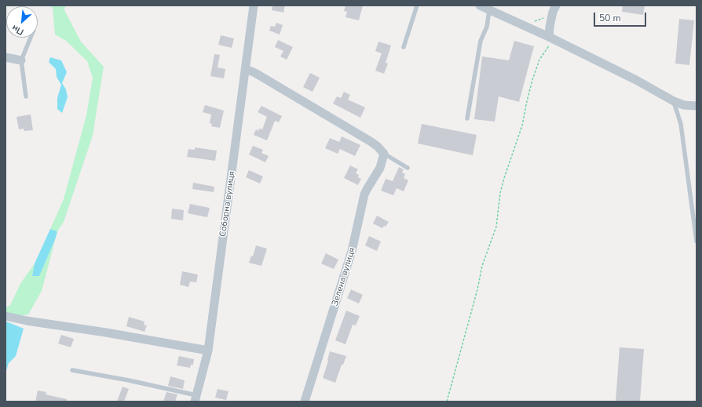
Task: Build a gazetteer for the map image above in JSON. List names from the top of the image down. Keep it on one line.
{"streets":{"street":["Соборна вулиця","Зелена вулиця"]},"scale_bar":"50 m","north":"bottom left"}
